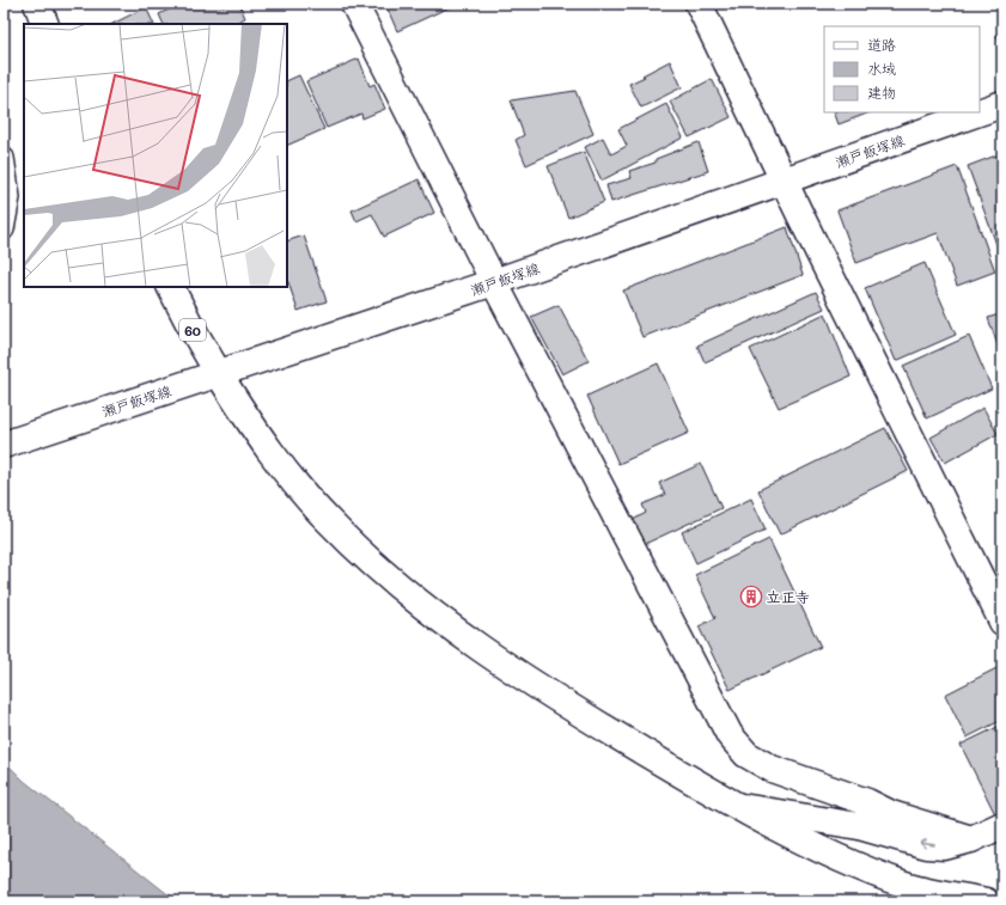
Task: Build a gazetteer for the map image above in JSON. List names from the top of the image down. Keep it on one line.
{"streets":{"street":["瀬戸飯塚線","60"]},"crossings":[["瀬戸飯塚線","60"]],"places":{"building":["立正寺"]},"legend":["道路","水域","建物"]}
